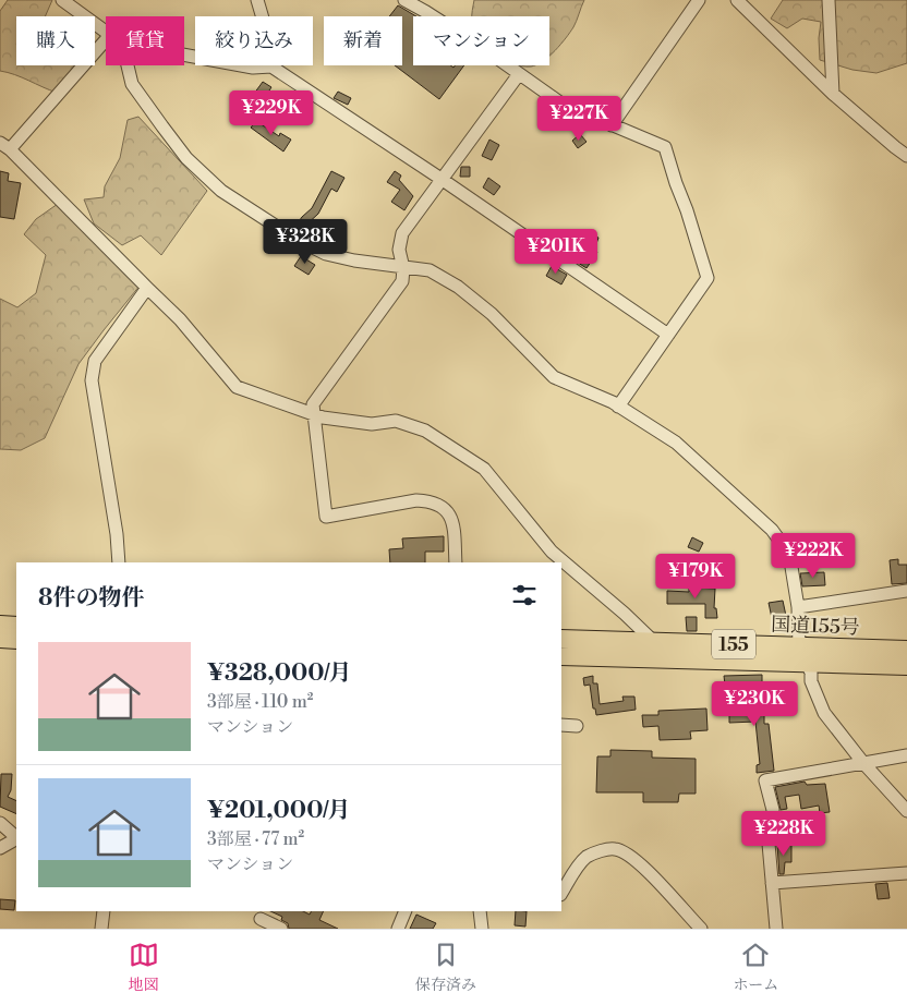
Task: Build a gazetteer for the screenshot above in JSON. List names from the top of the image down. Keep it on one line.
{"streets":{"highway":["国道155号","155"]},"page":{"chip":["購入","賃貸","絞り込み","新着","マンション"],"price":["¥229K","¥227K","¥328K","¥201K","¥222K","¥179K","¥230K","¥228K"],"heading":"8件の物件","list":[{"name":"¥328,000/月","note":"3部屋 · 110 m² · マンション"},{"name":"¥201,000/月","note":"3部屋 · 77 m² · マンション"}],"tabs":["地図","保存済み","ホーム"]}}
